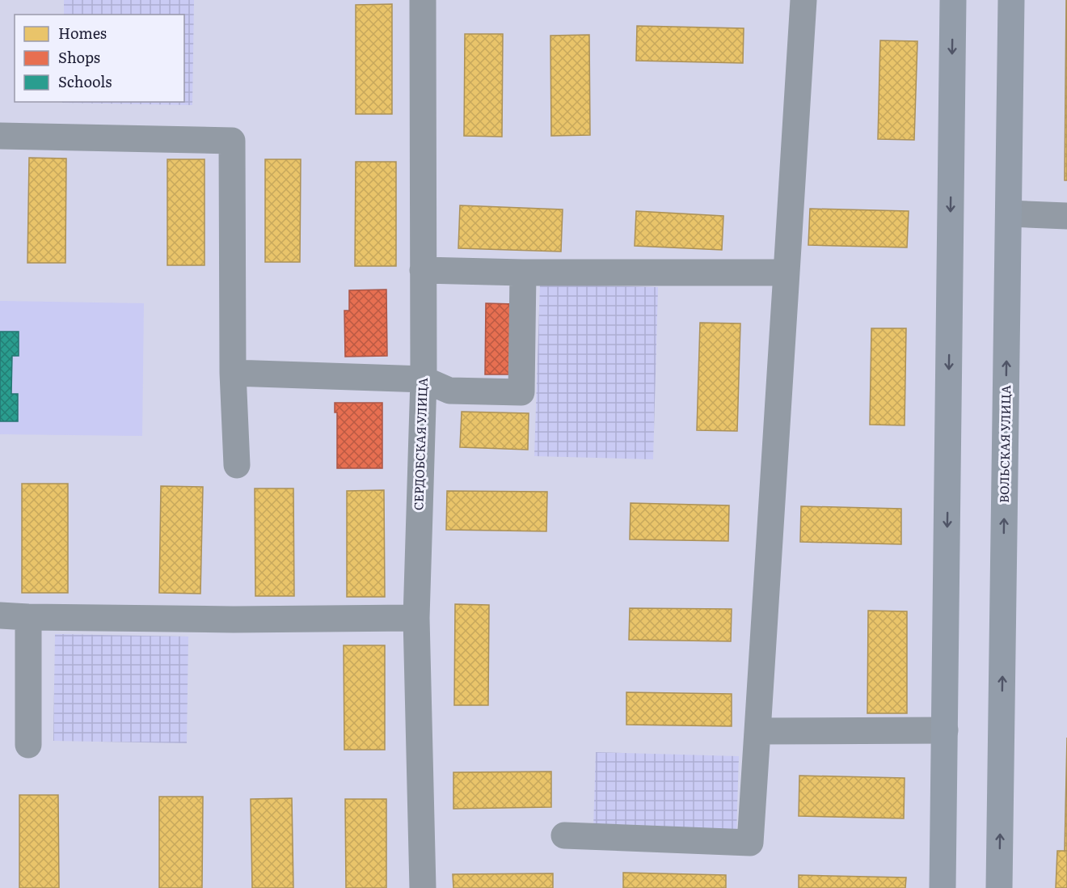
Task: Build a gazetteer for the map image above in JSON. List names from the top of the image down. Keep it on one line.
{"streets":{"main road":["ВОЛЬСКАЯ УЛИЦА"],"street":["СЕРДОБСКАЯ УЛИЦА"]},"legend":["Homes","Shops","Schools"]}
